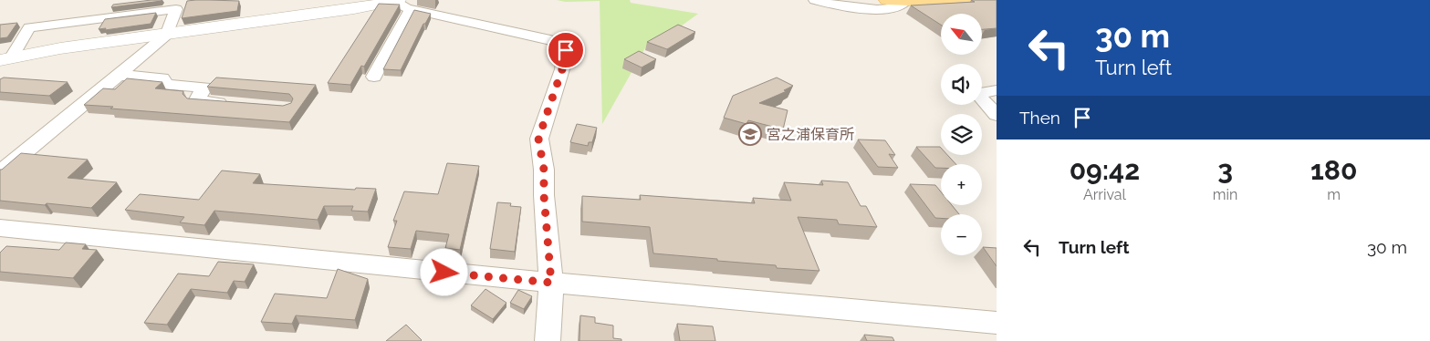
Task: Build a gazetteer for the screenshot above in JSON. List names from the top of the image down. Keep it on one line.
{"places":{"school or university":["宮之浦保育所"]},"north":"top left","page":{"turn":["30 m","Turn left"],"map_buttons":["+","−"],"then":"Then","eta":["09:42","Arrival","3","min","180","m"],"list":[{"name":"Turn left","value":"30 m"}]}}
